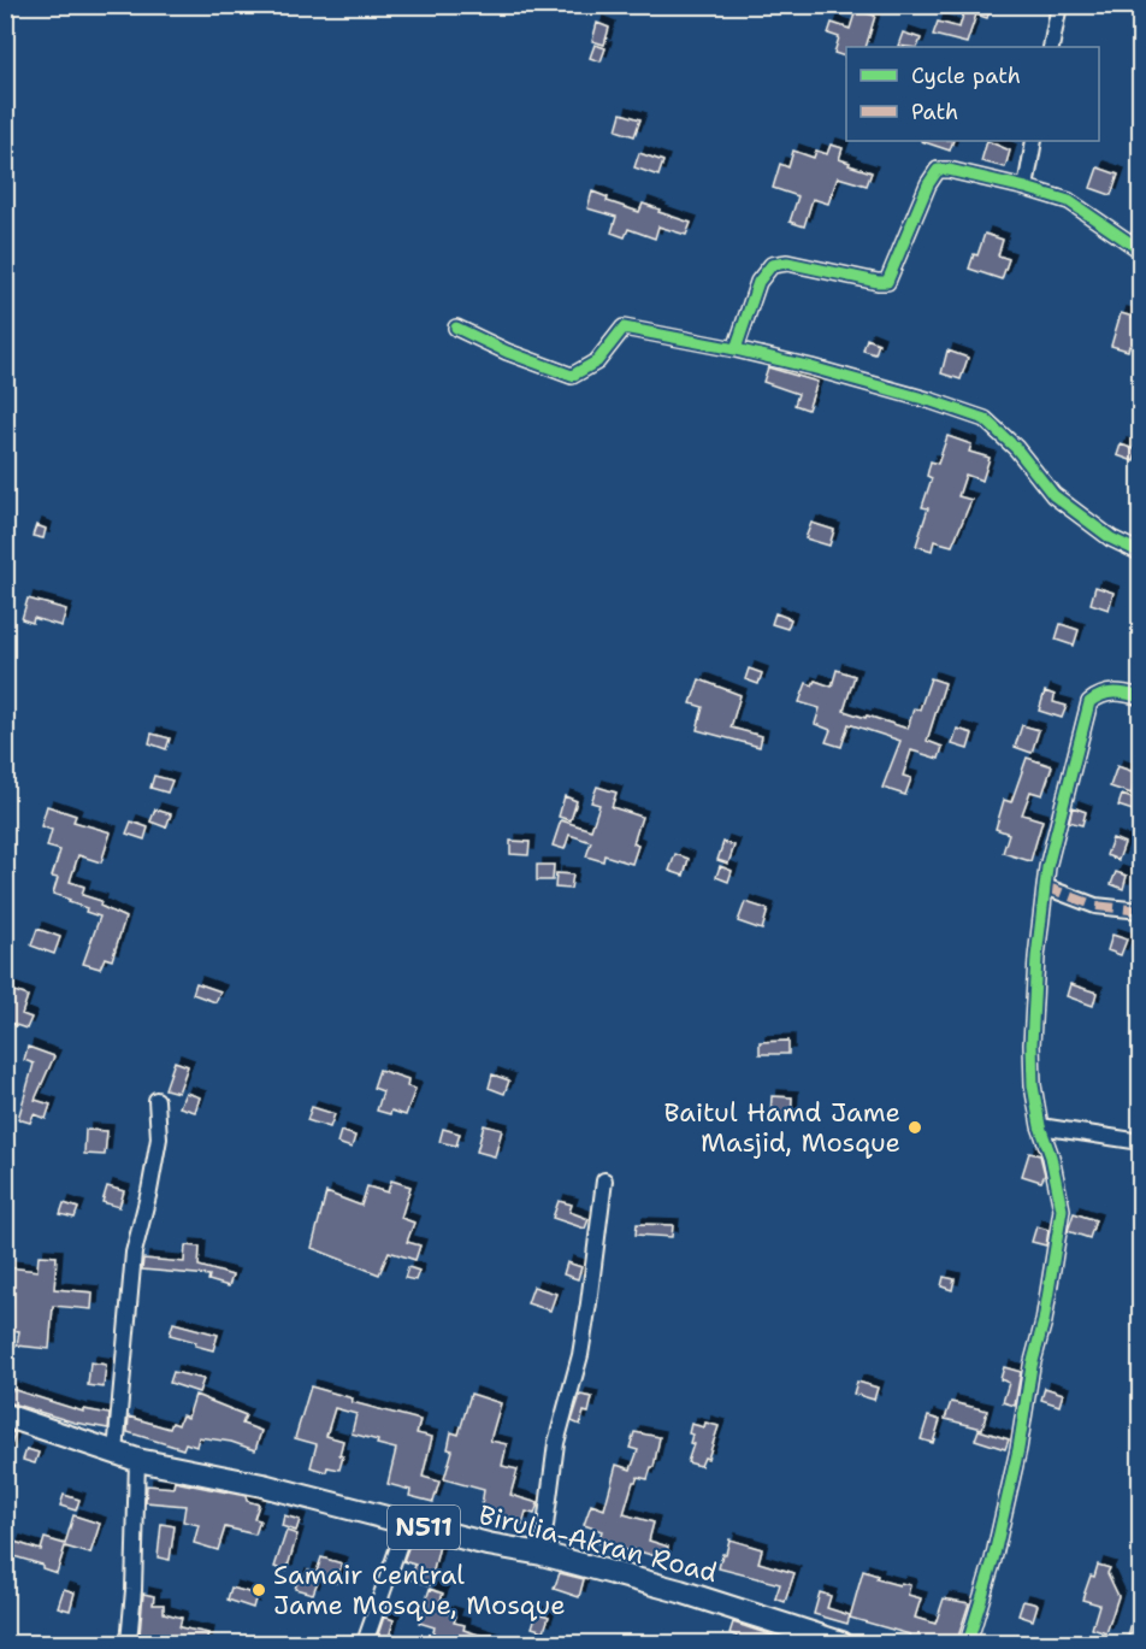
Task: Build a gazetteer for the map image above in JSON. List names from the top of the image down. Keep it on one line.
{"streets":{"highway":["N511","Birulia-Akran Road"]},"places":["Baitul Hamd Jame Masjid, Mosque","Samair Central Jame Mosque, Mosque"],"legend":["Cycle path","Path"]}
